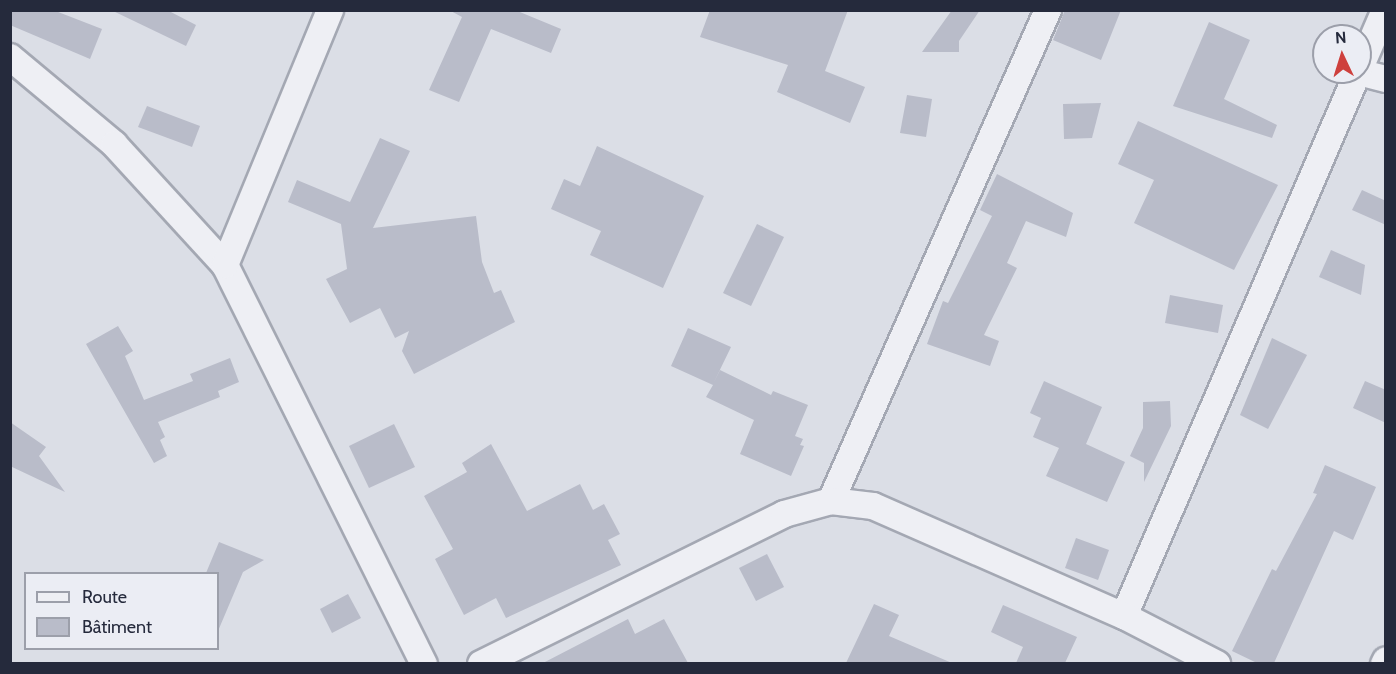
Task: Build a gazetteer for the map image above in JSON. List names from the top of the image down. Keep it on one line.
{"legend":["Route","Bâtiment"],"north":"top"}
